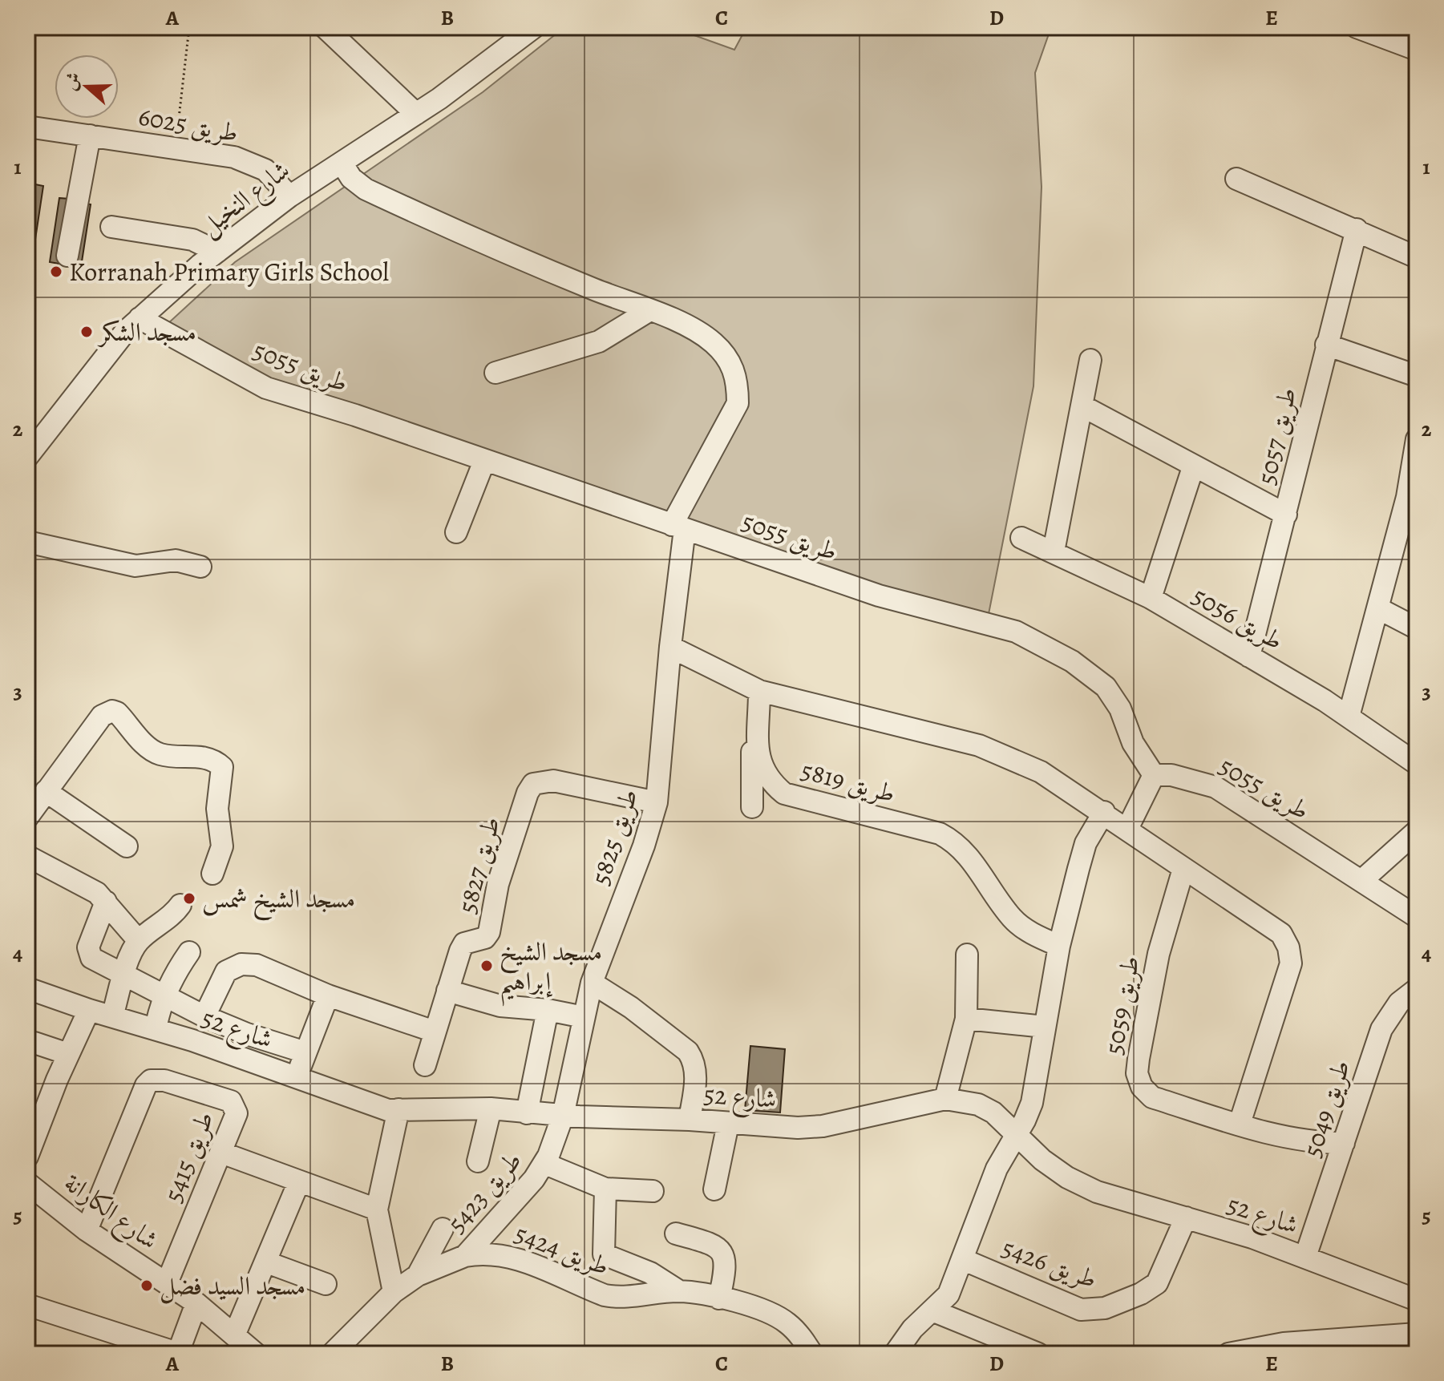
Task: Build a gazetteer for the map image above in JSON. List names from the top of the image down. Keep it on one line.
{"streets":{"street":["طريق 6025","شارع النخيل","طريق 5055","طريق 5057","طريق 5056","طريق 5819","طريق 5825","طريق 5827","طريق 5059","شارع 52","طريق 5049","طريق 5415","طريق 5423","شارع الكارانة","طريق 5424","طريق 5426"]},"crossings":[["طريق 6025","شارع النخيل"],["شارع النخيل","طريق 5055"],["طريق 5055","طريق 5825"],["طريق 5057","طريق 5056"],["طريق 5825","طريق 5827"],["طريق 5825","شارع 52"],["طريق 5825","طريق 5423"],["طريق 5059","طريق 5049"],["شارع 52","طريق 5049"],["شارع 52","طريق 5423"],["شارع 52","طريق 5426"],["طريق 5415","شارع الكارانة"],["طريق 5423","طريق 5424"]],"places":["Korranah Primary Girls School","مسجد الشكر","مسجد الشيخ شمس","مسجد الشيخ إبراهيم","مسجد السيد فضل"],"north":"left","grid":{"columns":["A","B","C","D","E"],"rows":["1","2","3","4","5"]}}
